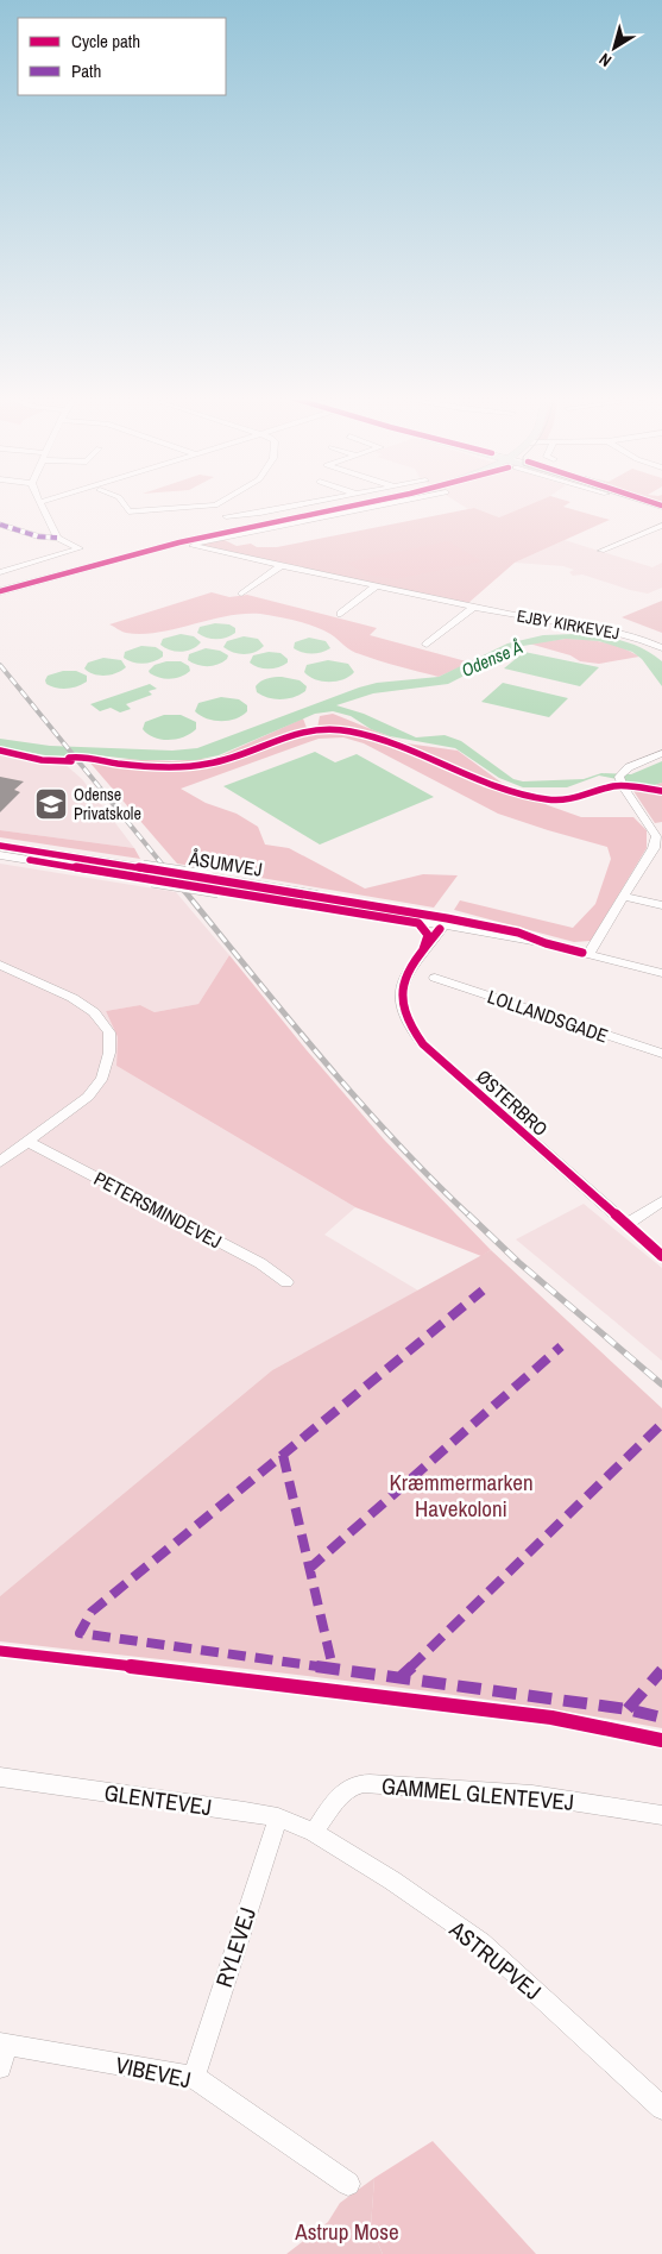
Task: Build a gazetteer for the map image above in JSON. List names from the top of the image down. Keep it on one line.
{"streets":{"street":["EJBY KIRKEVEJ","ÅSUMVEJ","LOLLANDSGADE","ØSTERBRO","PETERSMINDEVEJ","GAMMEL GLENTEVEJ","GLENTEVEJ","RYLEVEJ","ASTRUPVEJ","VIBEVEJ"]},"crossings":[["ÅSUMVEJ","ØSTERBRO"],["GAMMEL GLENTEVEJ","GLENTEVEJ"],["GAMMEL GLENTEVEJ","ASTRUPVEJ"],["GLENTEVEJ","RYLEVEJ"],["GLENTEVEJ","ASTRUPVEJ"],["RYLEVEJ","VIBEVEJ"]],"water":["Odense Å"],"parks":["Kræmmermarken Havekoloni","Astrup Mose"],"places":{"school or university":["Odense Privatskole"]},"legend":["Cycle path","Path"],"north":"bottom left"}
